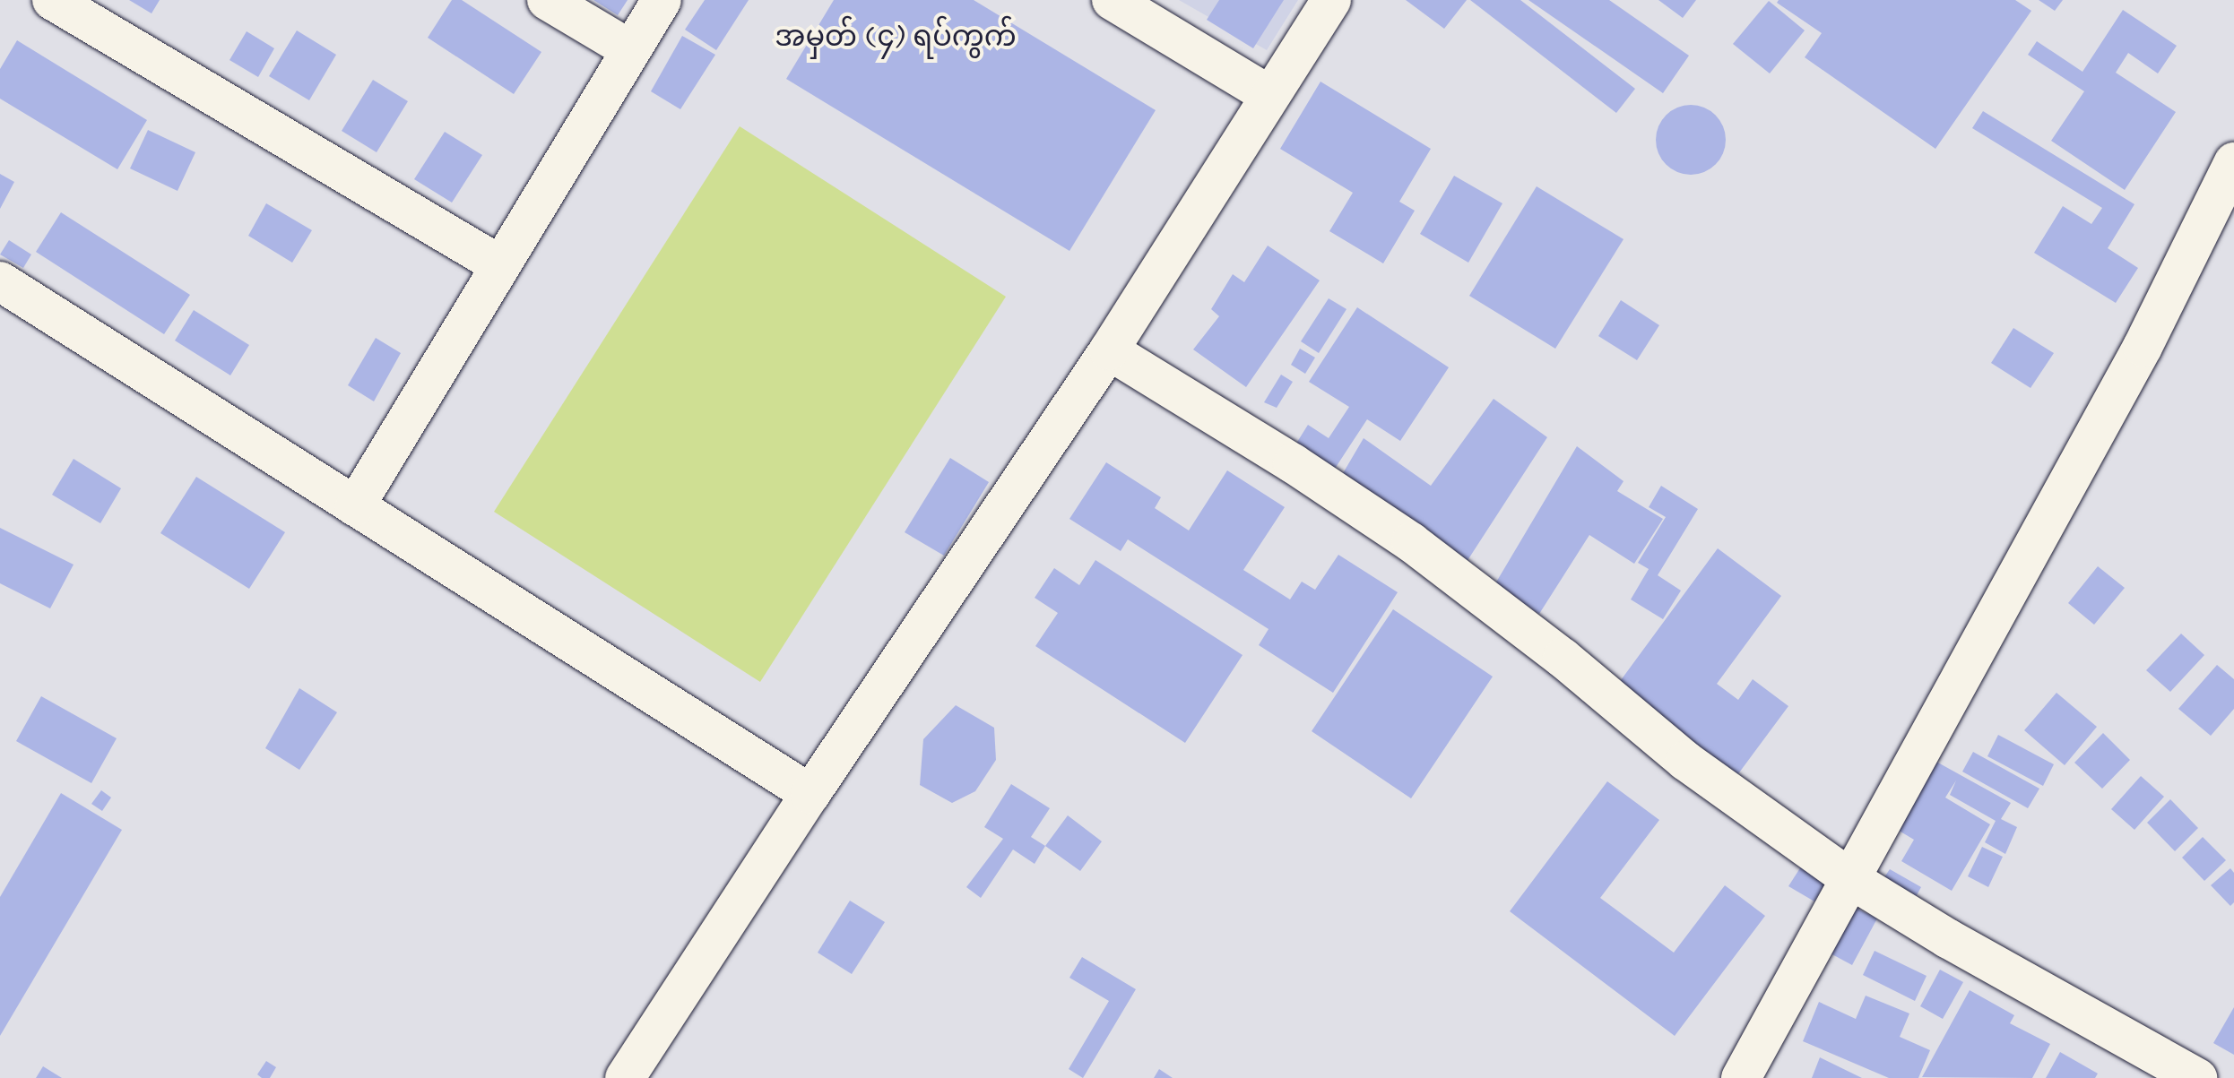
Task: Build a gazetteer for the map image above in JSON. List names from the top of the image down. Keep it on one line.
{"districts":["အမှတ် (၄) ရပ်ကွက်"]}
